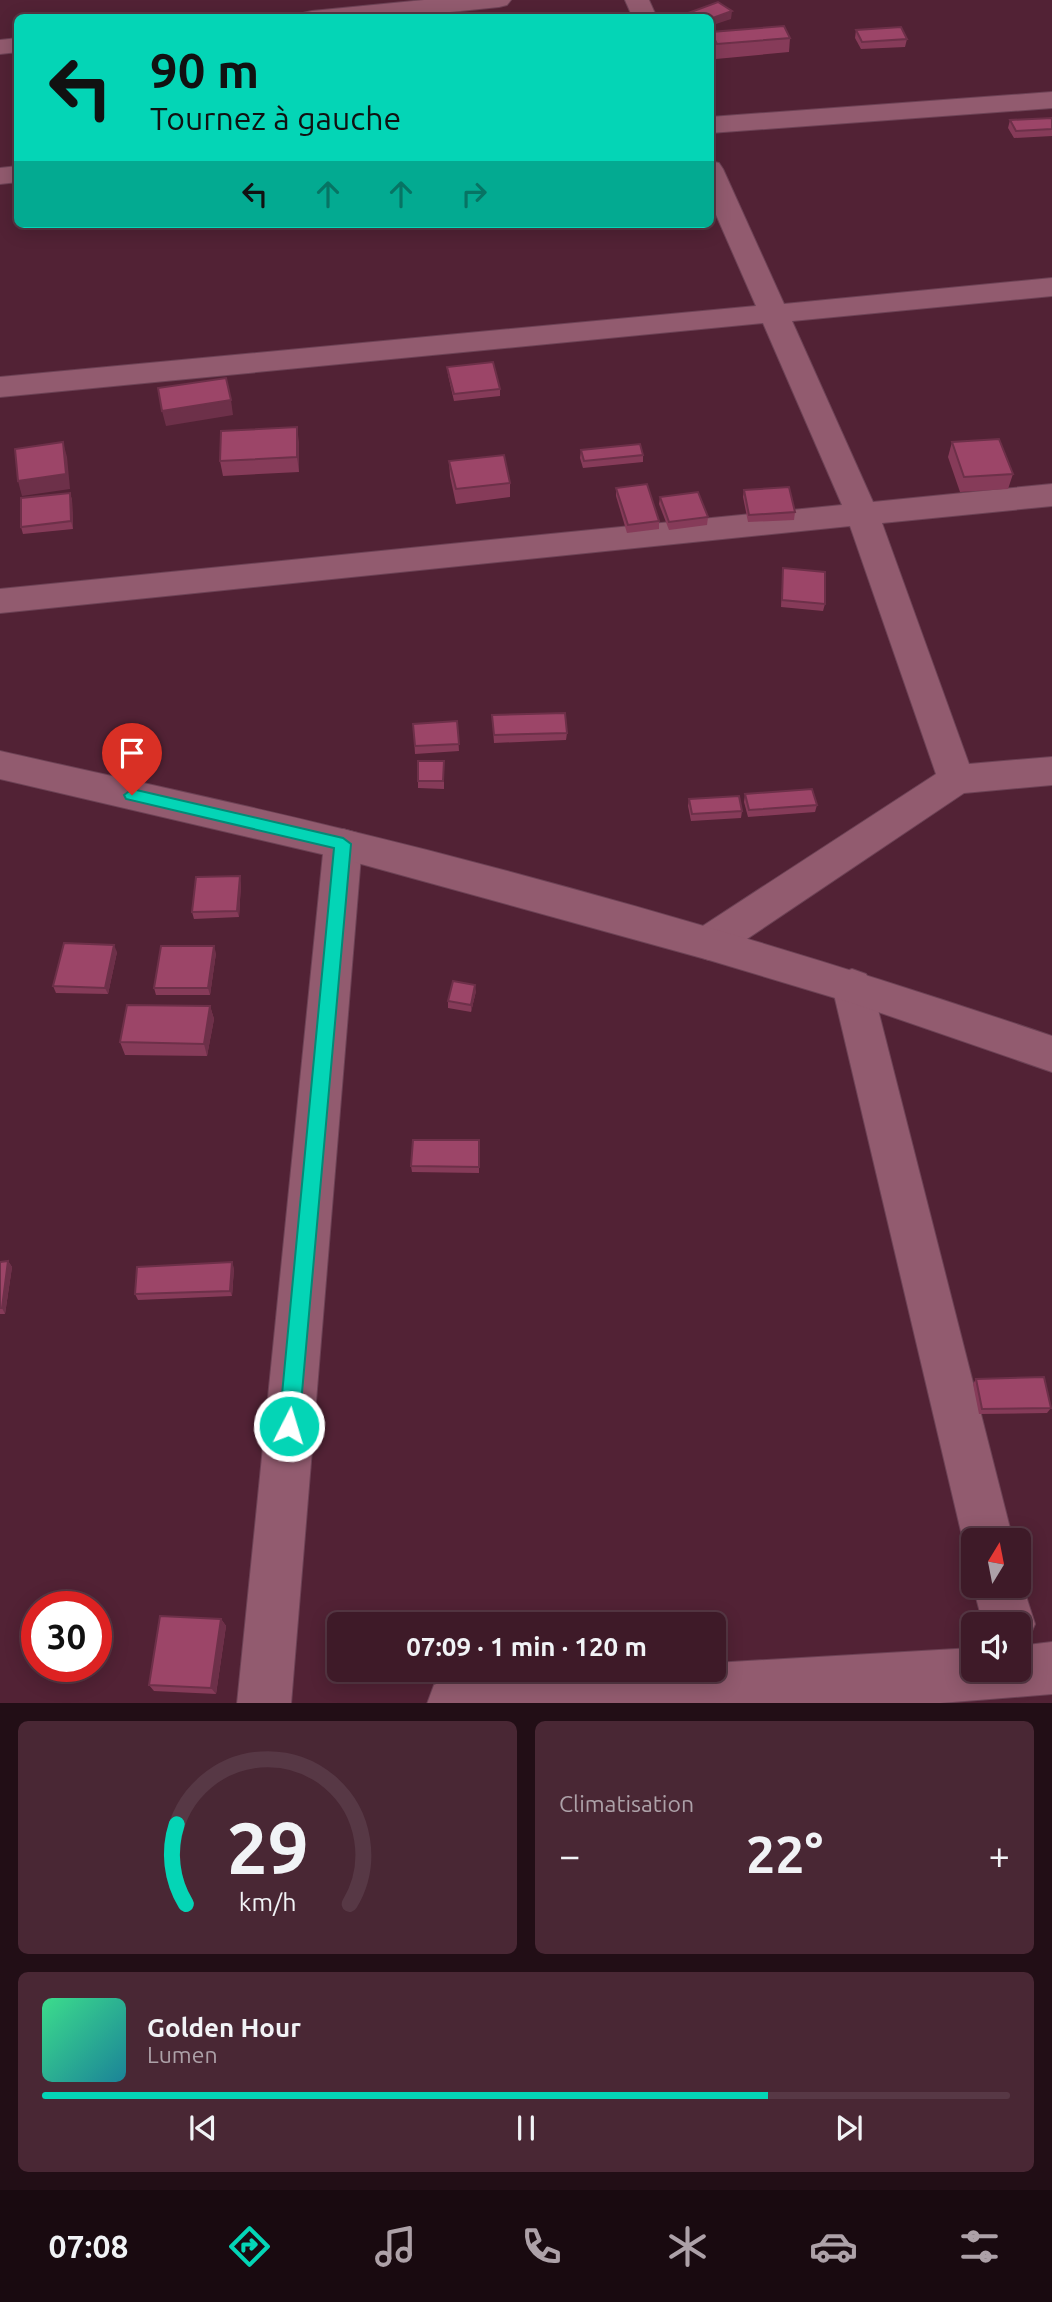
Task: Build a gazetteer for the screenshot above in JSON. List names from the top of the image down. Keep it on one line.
{"north":"top","page":{"turn":["90 m","Tournez à gauche"],"limit":"30","trip":"07:09 · 1 min · 120 m","tile":"Climatisation","heat":["−","22°","+"],"song":["Golden Hour","Lumen"],"tabs":"07:08","gauge":["29","km/h"]}}
